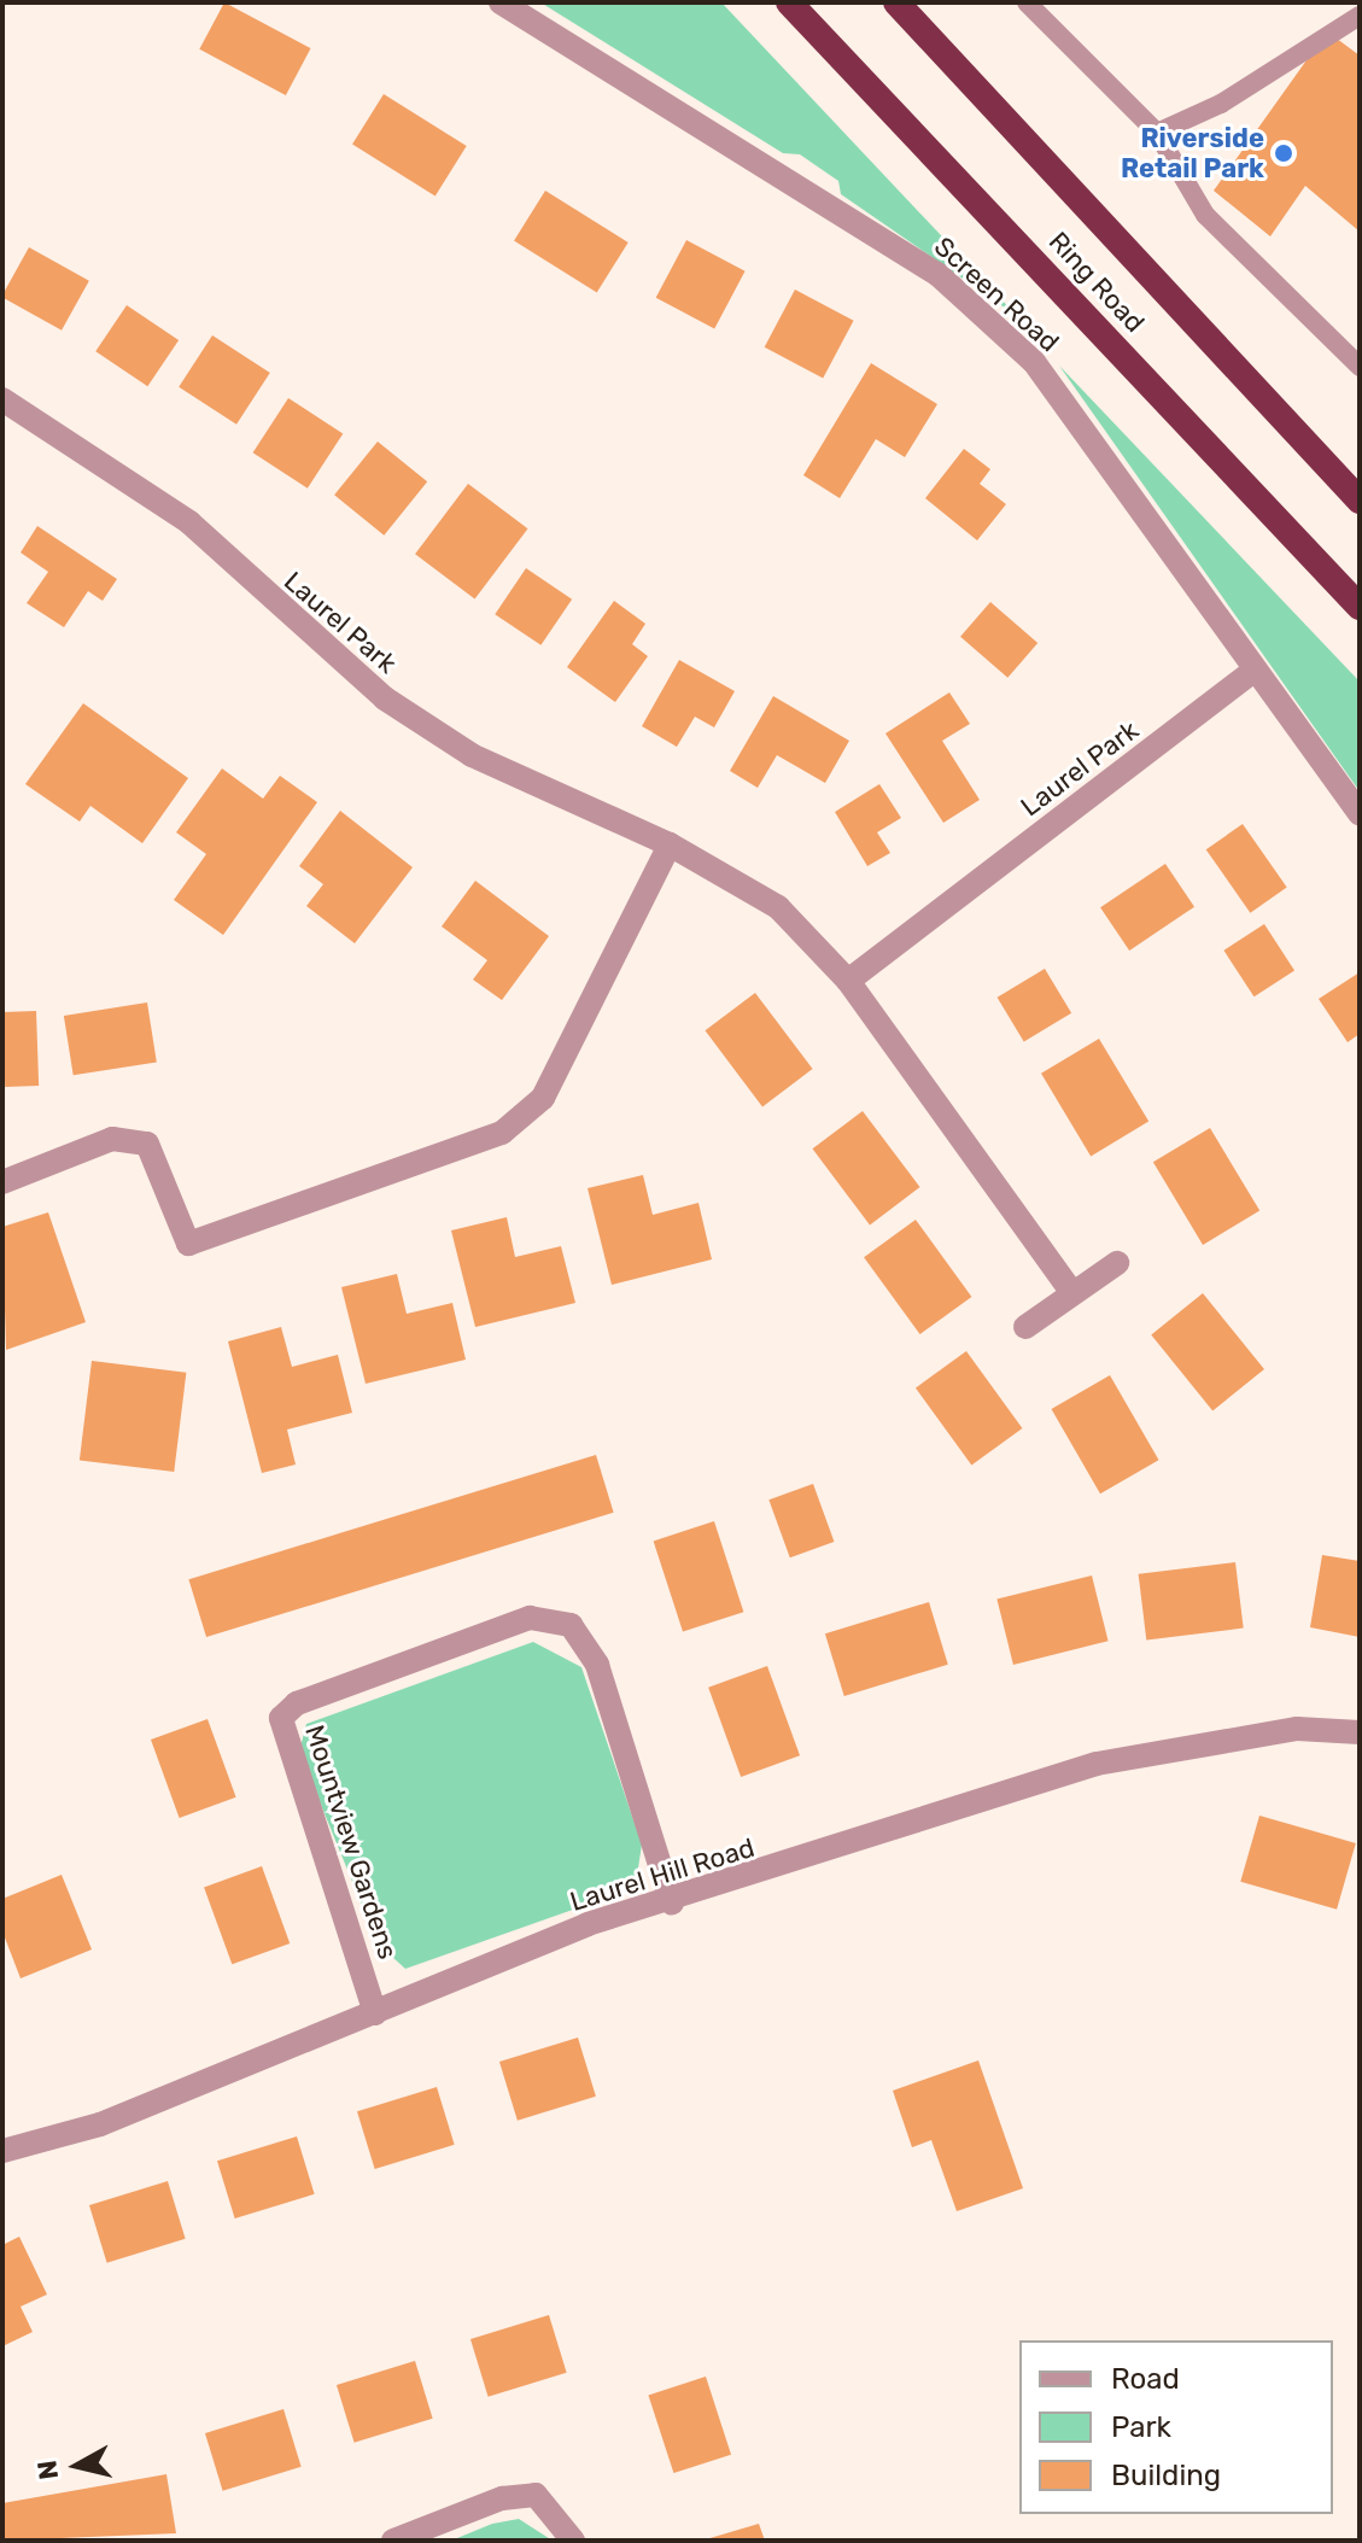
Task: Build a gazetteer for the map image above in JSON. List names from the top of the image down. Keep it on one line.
{"streets":{"highway":["Ring Road"],"street":["Screen Road","Laurel Park","Mountview Gardens","Laurel Hill Road"]},"crossings":[["Screen Road","Laurel Park"],["Mountview Gardens","Laurel Hill Road"]],"places":["Riverside Retail Park"],"legend":["Road","Park","Building"],"north":"left"}
